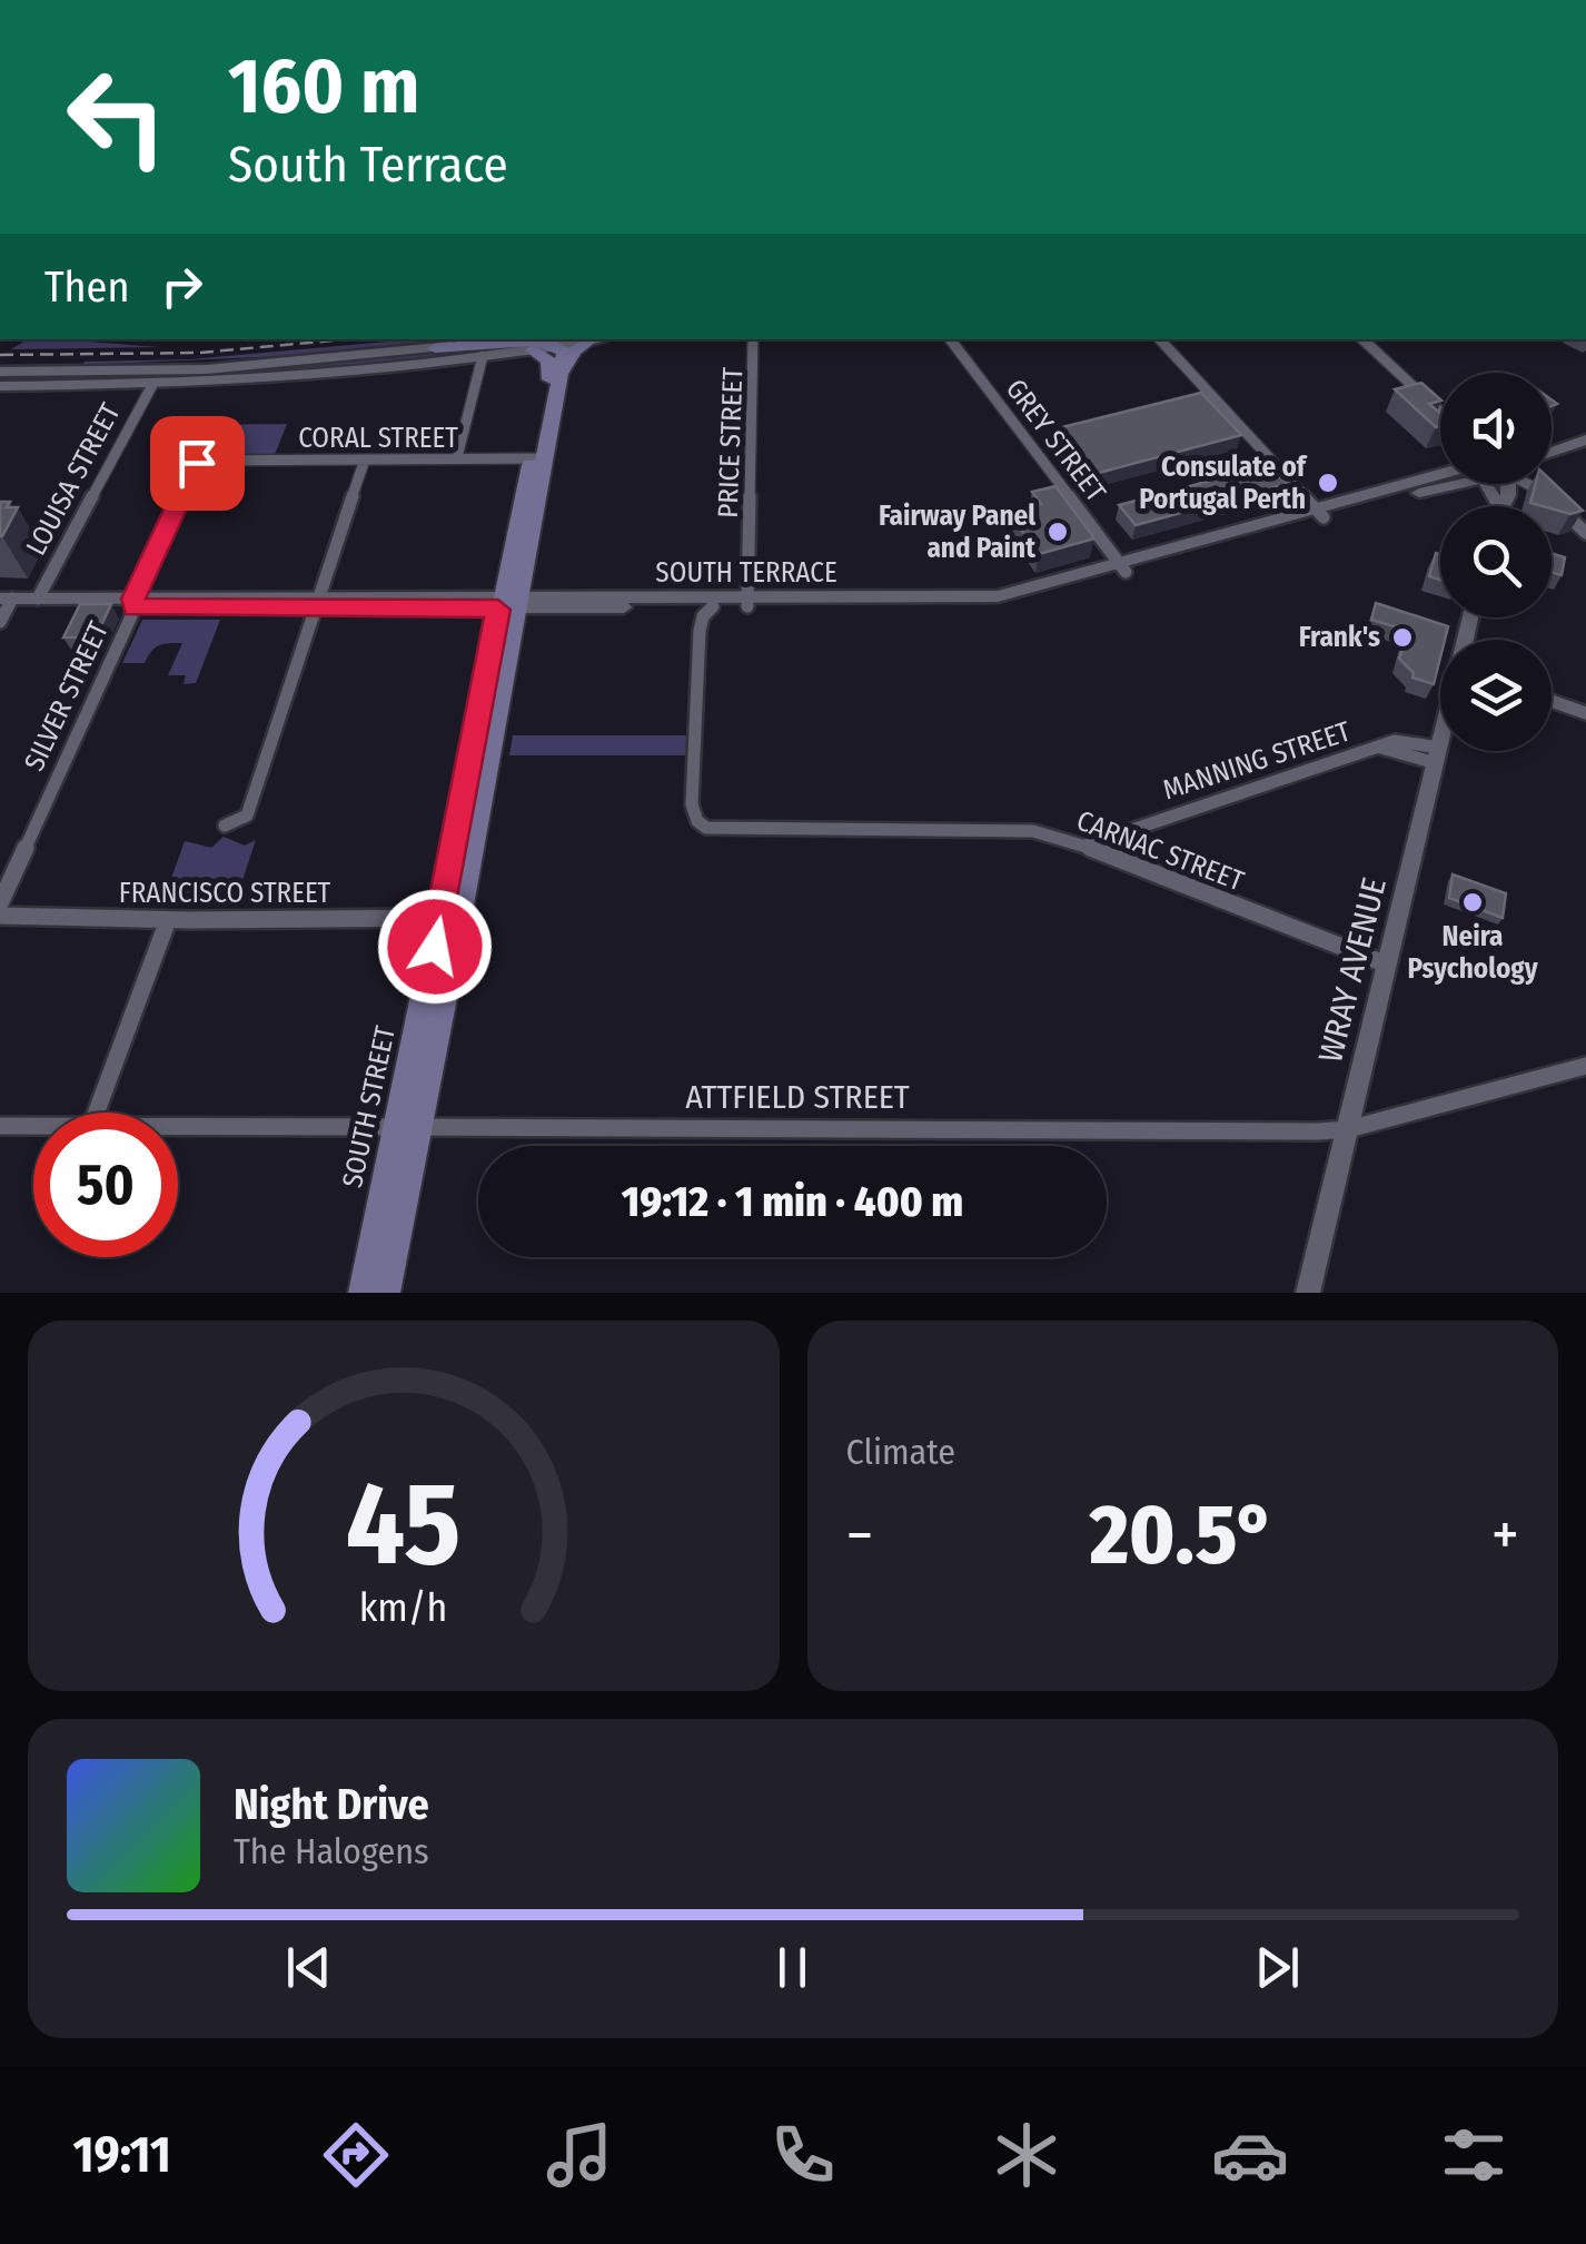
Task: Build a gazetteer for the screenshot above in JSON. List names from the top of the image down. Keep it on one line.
{"streets":{"main road":["SOUTH STREET"],"street":["CORAL STREET","GREY STREET","PRICE STREET","LOUISA STREET","SOUTH TERRACE","SILVER STREET","MANNING STREET","CARNAC STREET","FRANCISCO STREET","WRAY AVENUE","ATTFIELD STREET"]},"crossings":[["CORAL STREET","SILVER STREET"],["CORAL STREET","SOUTH STREET"],["GREY STREET","SOUTH TERRACE"],["PRICE STREET","SOUTH TERRACE"],["LOUISA STREET","SOUTH TERRACE"],["SOUTH TERRACE","SILVER STREET"],["SOUTH TERRACE","CARNAC STREET"],["SOUTH TERRACE","SOUTH STREET"],["SILVER STREET","FRANCISCO STREET"],["MANNING STREET","CARNAC STREET"],["MANNING STREET","WRAY AVENUE"],["CARNAC STREET","WRAY AVENUE"],["FRANCISCO STREET","SOUTH STREET"],["WRAY AVENUE","ATTFIELD STREET"],["ATTFIELD STREET","SOUTH STREET"]],"places":["Consulate of Portugal Perth","Fairway Panel and Paint","Frank's","Neira Psychology"],"page":{"turn":["160 m","South Terrace"],"then":"Then","limit":"50","trip":"19:12 · 1 min · 400 m","tile":"Climate","heat":["−","20.5°","+"],"song":["Night Drive","The Halogens"],"tabs":"19:11","gauge":["45","km/h"]}}
